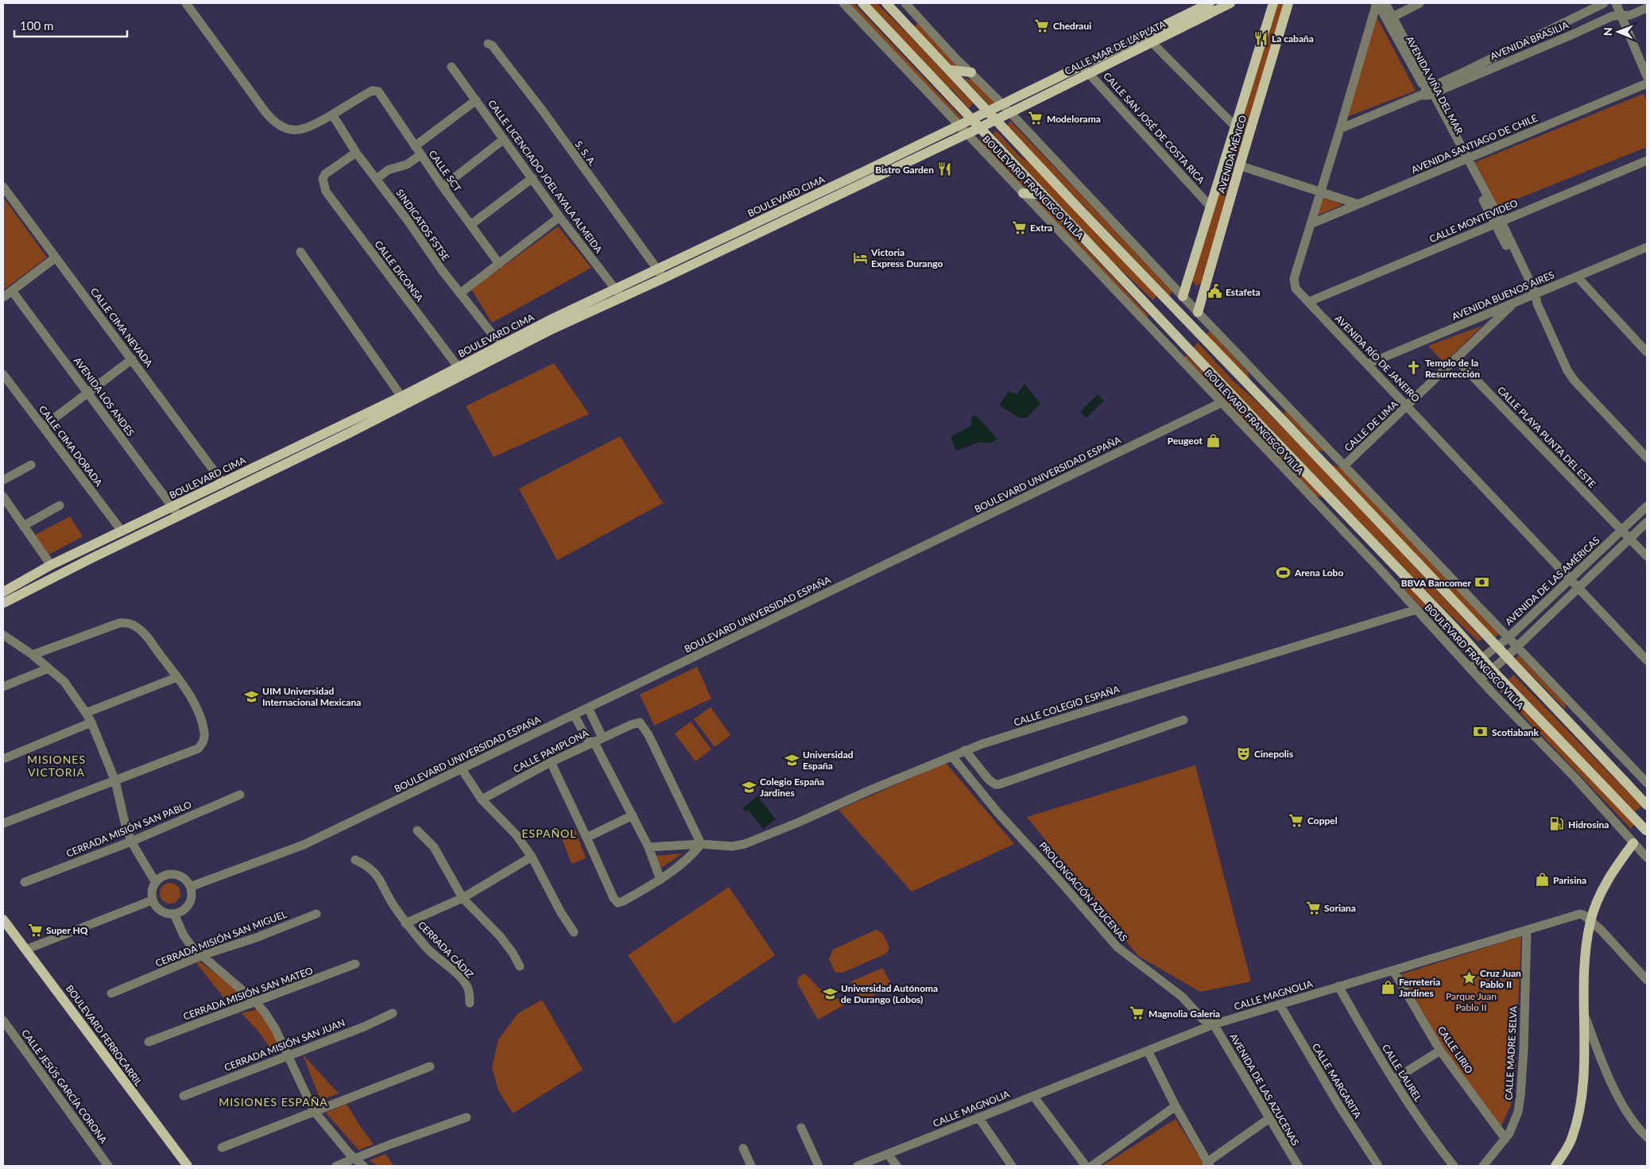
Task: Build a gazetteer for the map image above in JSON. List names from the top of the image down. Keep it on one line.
{"streets":{"main road":["CALLE MAR DE LA PLATA","AVENIDA MÉXICO","BOULEVARD FRANCISCO VILLA","BOULEVARD CIMA","BOULEVARD FERROCARRIL"],"street":["AVENIDA BRASILIA","AVENIDA VIÑA DEL MAR","CALLE SAN JOSÉ DE COSTA RICA","AVENIDA SANTIAGO DE CHILE","S. S. A.","CALLE SCT","CALLE LICENCIADO JOEL AYALA ALMEIDA","CALLE MONTEVIDEO","SINDICATOS FSTSE","CALLE DICONSA","AVENIDA BUENOS AIRES","CALLE CIMA NEVADA","AVENIDA RÍO DE JANEIRO","AVENIDA LOS ANDES","CALLE DE LIMA","CALLE PLAYA PUNTA DEL ESTE","CALLE CIMA DORADA","BOULEVARD UNIVERSIDAD ESPAÑA","AVENIDA DE LAS AMÉRICAS","CALLE COLEGIO ESPAÑA","CALLE PAMPLONA","CERRADA MISIÓN SAN PABLO","PROLONGACIÓN AZUCENAS","CERRADA MISIÓN SAN MIGUEL","CERRADA CÁDIZ","CERRADA MISIÓN SAN MATEO","CALLE MAGNOLIA","CERRADA MISIÓN SAN JUAN","CALLE LIRIO","CALLE MADRE SELVA","CALLE LAUREL","CALLE MARGARITA","CALLE JESÚS GARCÍA CORONA","AVENIDA DE LAS AZUCENAS"]},"crossings":[["AVENIDA BRASILIA","AVENIDA VIÑA DEL MAR"],["AVENIDA BRASILIA","AVENIDA RÍO DE JANEIRO"],["CALLE MAR DE LA PLATA","CALLE SAN JOSÉ DE COSTA RICA"],["CALLE MAR DE LA PLATA","BOULEVARD FRANCISCO VILLA"],["CALLE MAR DE LA PLATA","BOULEVARD CIMA"],["AVENIDA VIÑA DEL MAR","AVENIDA SANTIAGO DE CHILE"],["AVENIDA VIÑA DEL MAR","CALLE MONTEVIDEO"],["AVENIDA VIÑA DEL MAR","AVENIDA BUENOS AIRES"],["AVENIDA VIÑA DEL MAR","AVENIDA RÍO DE JANEIRO"],["CALLE SAN JOSÉ DE COSTA RICA","AVENIDA MÉXICO"],["CALLE SAN JOSÉ DE COSTA RICA","BOULEVARD CIMA"],["AVENIDA SANTIAGO DE CHILE","AVENIDA RÍO DE JANEIRO"],["S. S. A.","BOULEVARD CIMA"],["CALLE SCT","SINDICATOS FSTSE"],["CALLE LICENCIADO JOEL AYALA ALMEIDA","BOULEVARD CIMA"],["BOULEVARD FRANCISCO VILLA","BOULEVARD CIMA"],["BOULEVARD FRANCISCO VILLA","BOULEVARD UNIVERSIDAD ESPAÑA"],["BOULEVARD FRANCISCO VILLA","AVENIDA DE LAS AMÉRICAS"],["BOULEVARD FRANCISCO VILLA","CALLE COLEGIO ESPAÑA"],["BOULEVARD CIMA","SINDICATOS FSTSE"],["BOULEVARD CIMA","CALLE DICONSA"],["BOULEVARD CIMA","CALLE CIMA NEVADA"],["BOULEVARD CIMA","AVENIDA LOS ANDES"],["BOULEVARD CIMA","CALLE CIMA DORADA"],["CALLE MONTEVIDEO","AVENIDA RÍO DE JANEIRO"],["SINDICATOS FSTSE","CALLE DICONSA"],["AVENIDA BUENOS AIRES","AVENIDA RÍO DE JANEIRO"],["AVENIDA BUENOS AIRES","CALLE DE LIMA"],["AVENIDA RÍO DE JANEIRO","CALLE DE LIMA"],["AVENIDA RÍO DE JANEIRO","AVENIDA DE LAS AMÉRICAS"],["CALLE DE LIMA","CALLE PLAYA PUNTA DEL ESTE"],["CALLE PLAYA PUNTA DEL ESTE","AVENIDA DE LAS AMÉRICAS"],["CALLE COLEGIO ESPAÑA","CALLE PAMPLONA"],["CALLE COLEGIO ESPAÑA","PROLONGACIÓN AZUCENAS"],["PROLONGACIÓN AZUCENAS","CALLE MAGNOLIA"],["PROLONGACIÓN AZUCENAS","AVENIDA DE LAS AZUCENAS"],["CALLE MAGNOLIA","CALLE LIRIO"],["CALLE MAGNOLIA","CALLE MADRE SELVA"],["CALLE MAGNOLIA","CALLE LAUREL"],["CALLE MAGNOLIA","CALLE MARGARITA"],["CALLE MAGNOLIA","AVENIDA DE LAS AZUCENAS"],["CALLE LIRIO","CALLE MADRE SELVA"]],"districts":["MISIONES VICTORIA","ESPAÑOL","MISIONES ESPAÑA"],"parks":["Parque Juan Pablo II"],"places":{"supermarket":["Chedraui","Modelorama","Extra","Coppel","Soriana","Super HQ","Magnolia Galeria"],"restaurant":["La cabaña","Bistro Garden"],"hotel":["Victoria Express Durango"],"public building":["Estafeta"],"church":["Templo de la Resurrección"],"shop":["Peugeot","Parisina","Ferreteria Jardines"],"sports":["Arena Lobo"],"bank":["BBVA Bancomer","Scotiabank"],"school or university":["UIM Universidad Internacional Mexicana","Universidad España","Colegio España Jardines","Universidad Autónoma de Durango (Lobos)"],"theatre":["Cinepolis"],"fuel station":["Hidrosina"],"place":["Cruz Juan Pablo II"]},"scale_bar":"100 m","north":"left"}
